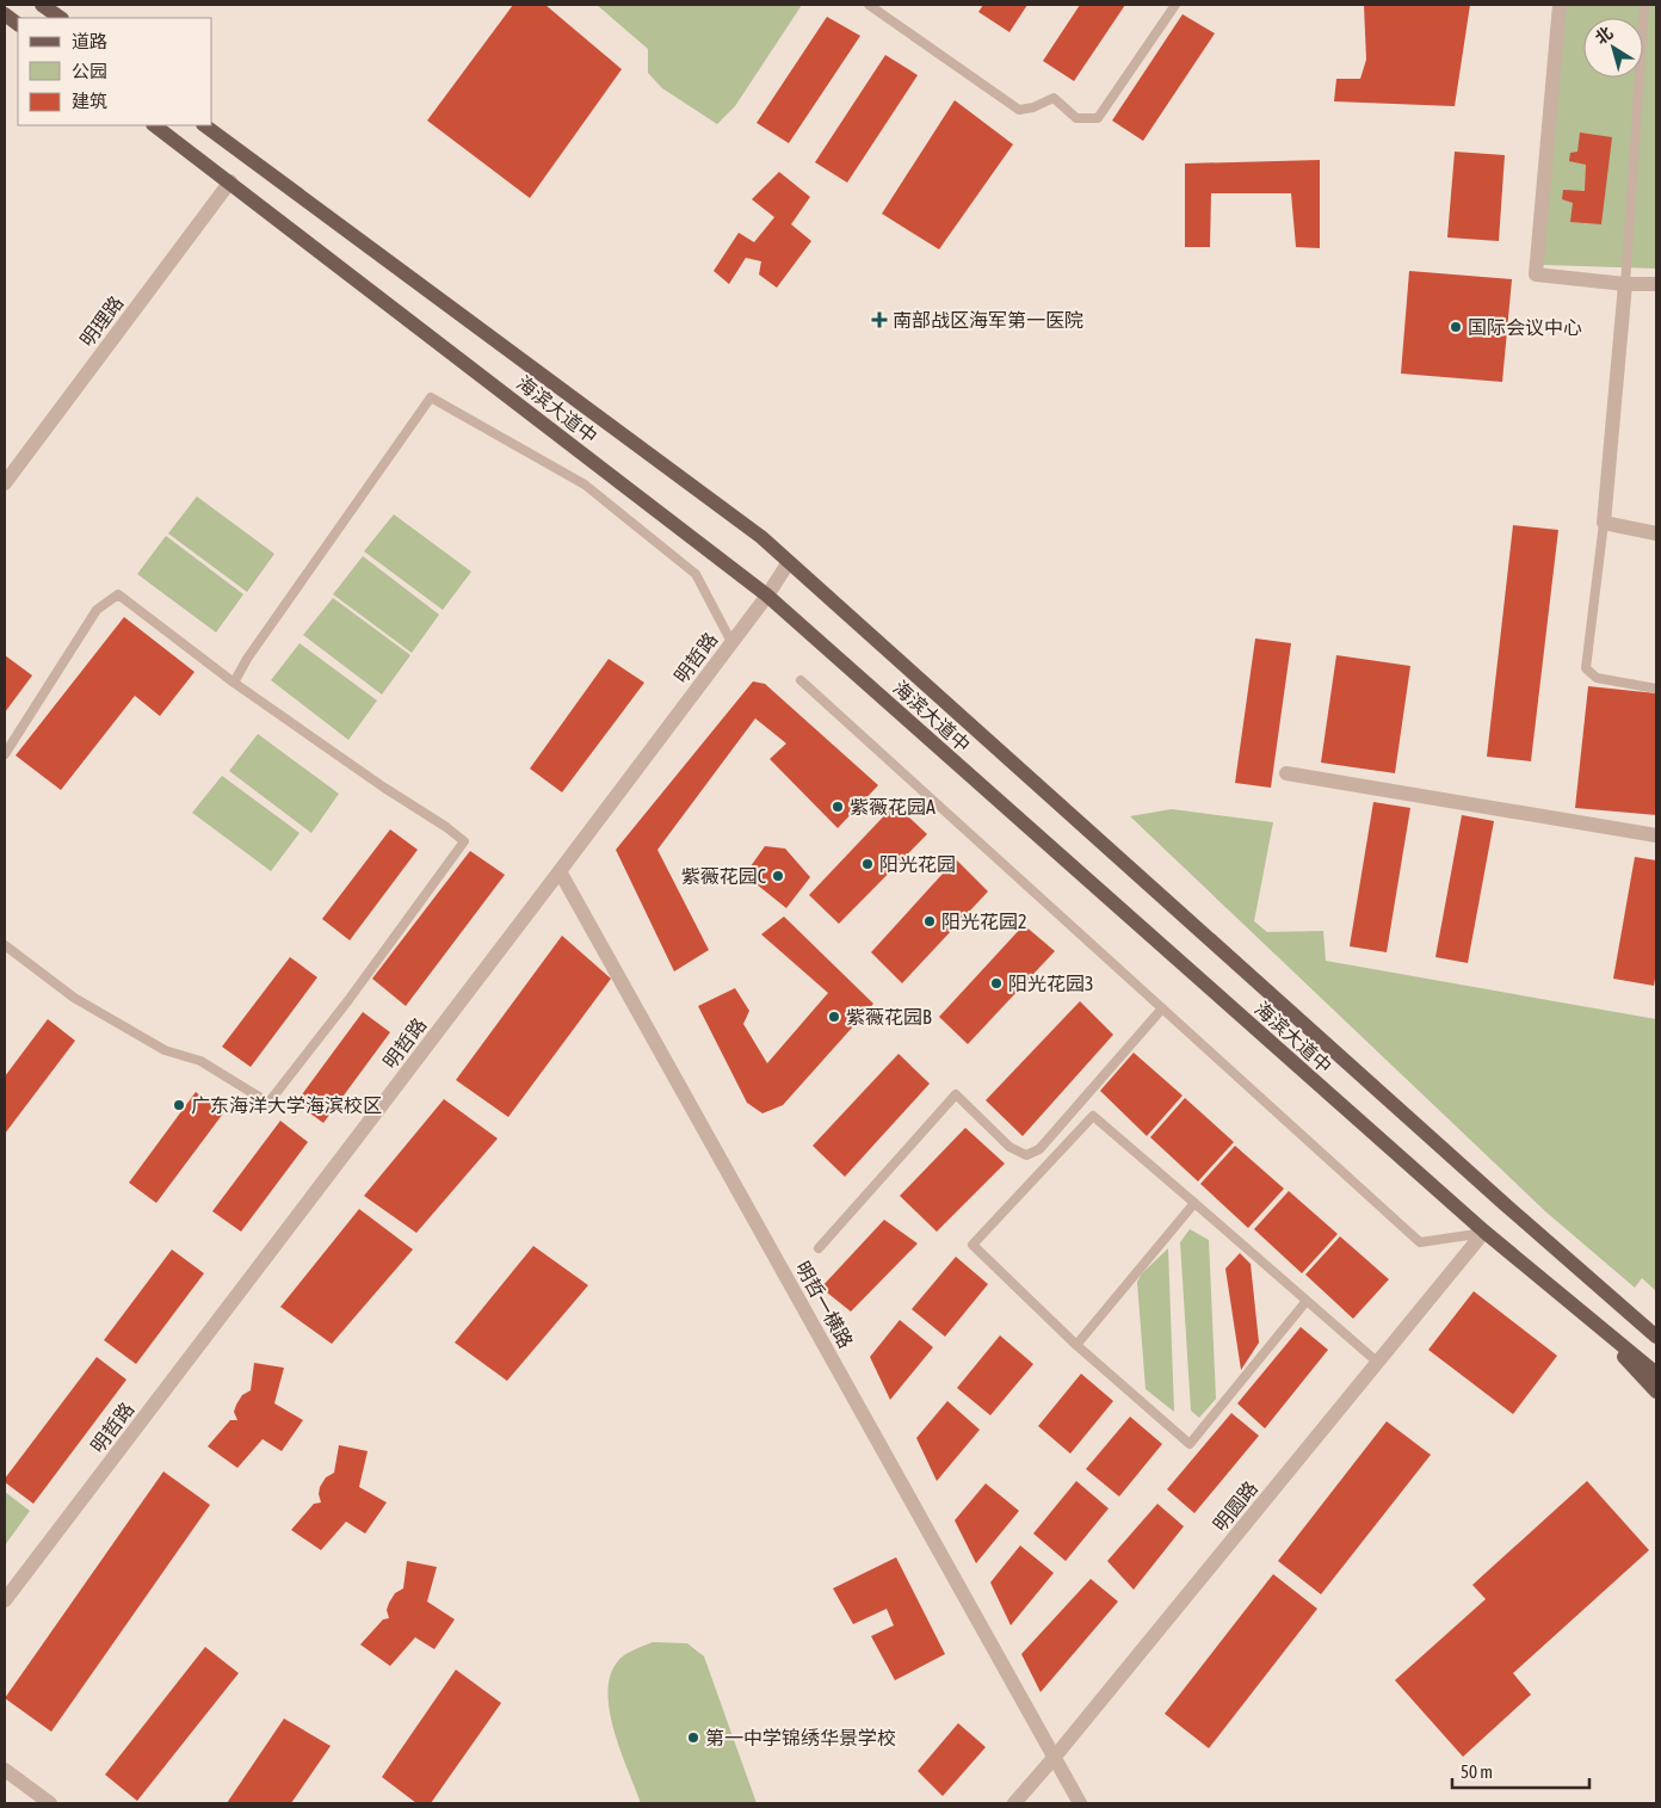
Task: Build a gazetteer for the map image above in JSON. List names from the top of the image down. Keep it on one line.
{"streets":{"main road":["海滨大道中"],"street":["明理路","明哲路","明哲一横路","明圆路"]},"crossings":[["明理路","海滨大道中"],["海滨大道中","明哲路"],["海滨大道中","明圆路"],["明哲路","明哲一横路"],["明哲一横路","明圆路"]],"places":{"health":["南部战区海军第一医院"],"other":["国际会议中心","紫薇花园A","阳光花园","紫薇花园C","阳光花园2","阳光花园3","紫薇花园B","广东海洋大学海滨校区","第一中学锦绣华景学校"]},"legend":["道路","公园","建筑"],"scale_bar":"50 m","north":"top left"}
